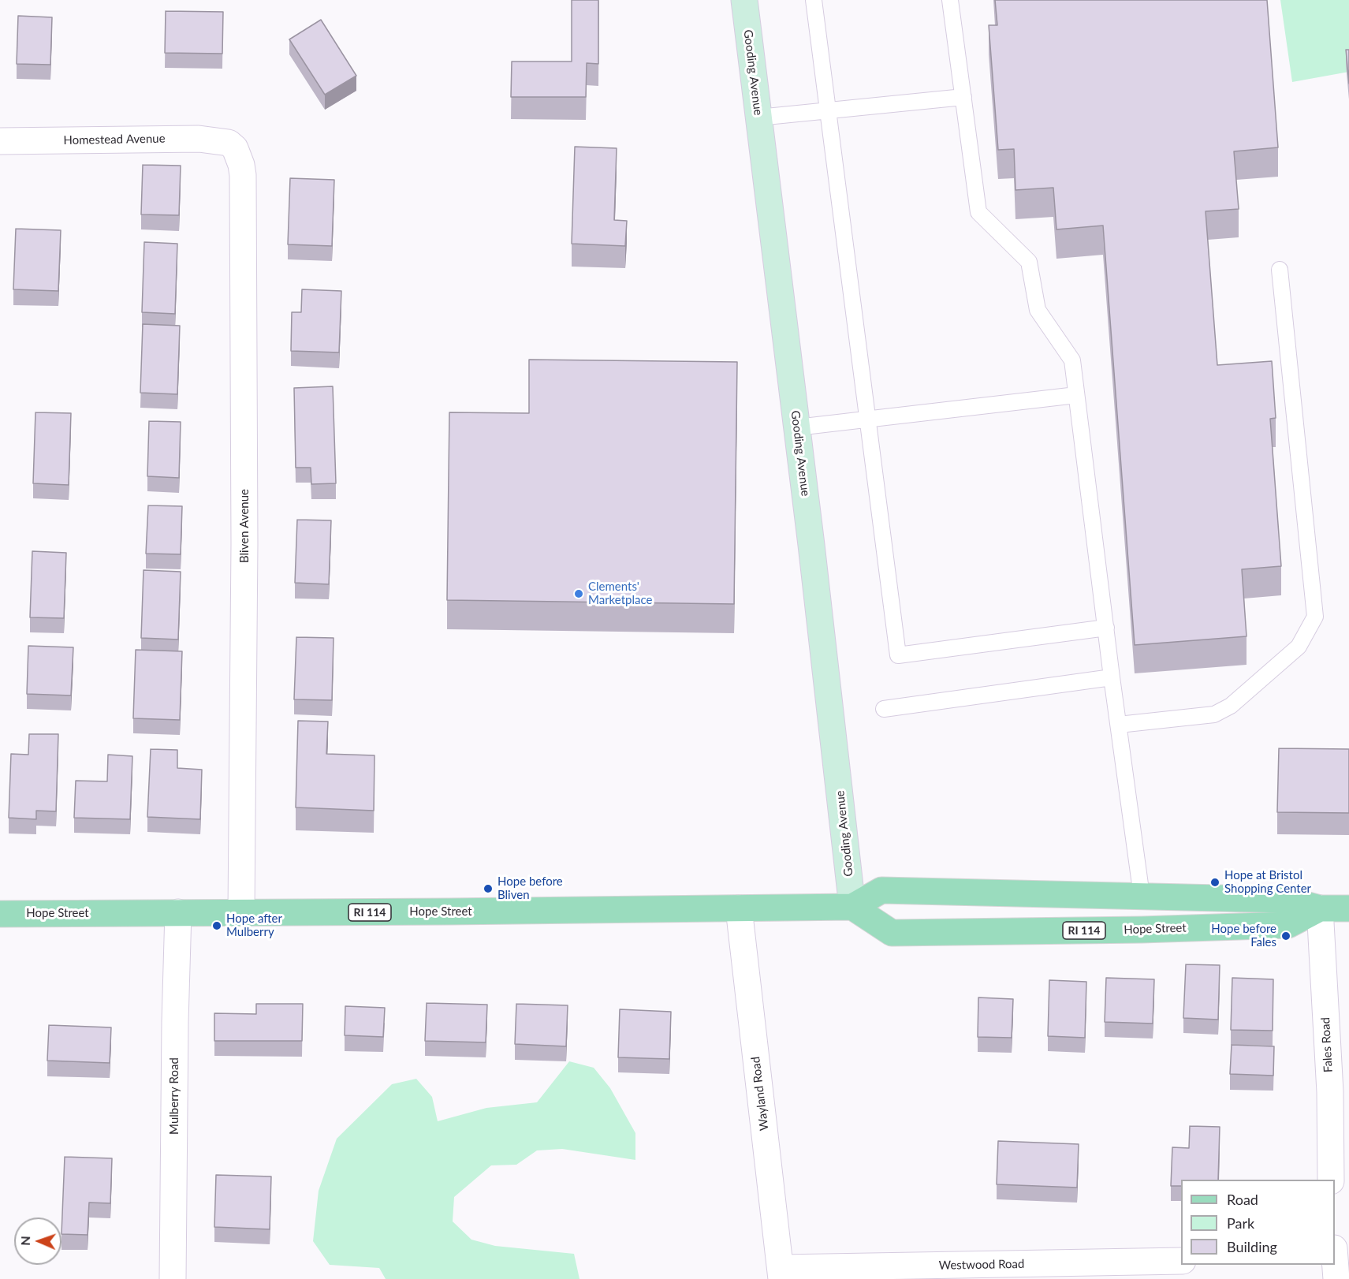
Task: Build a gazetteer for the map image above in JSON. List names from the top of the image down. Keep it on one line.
{"streets":{"main road":["Gooding Avenue","Hope Street","RI 114"],"street":["Homestead Avenue","Bliven Avenue","Fales Road","Wayland Road","Mulberry Road","Westwood Road"]},"crossings":[["Gooding Avenue","Hope Street"],["Homestead Avenue","Bliven Avenue"],["Bliven Avenue","Hope Street"],["Hope Street","Fales Road"],["Hope Street","Wayland Road"],["Hope Street","Mulberry Road"],["Wayland Road","Westwood Road"]],"places":["Clements' Marketplace","Hope at Bristol Shopping Center","Hope before Bliven","Hope after Mulberry","Hope before Fales"],"legend":["Road","Park","Building"],"north":"left"}
